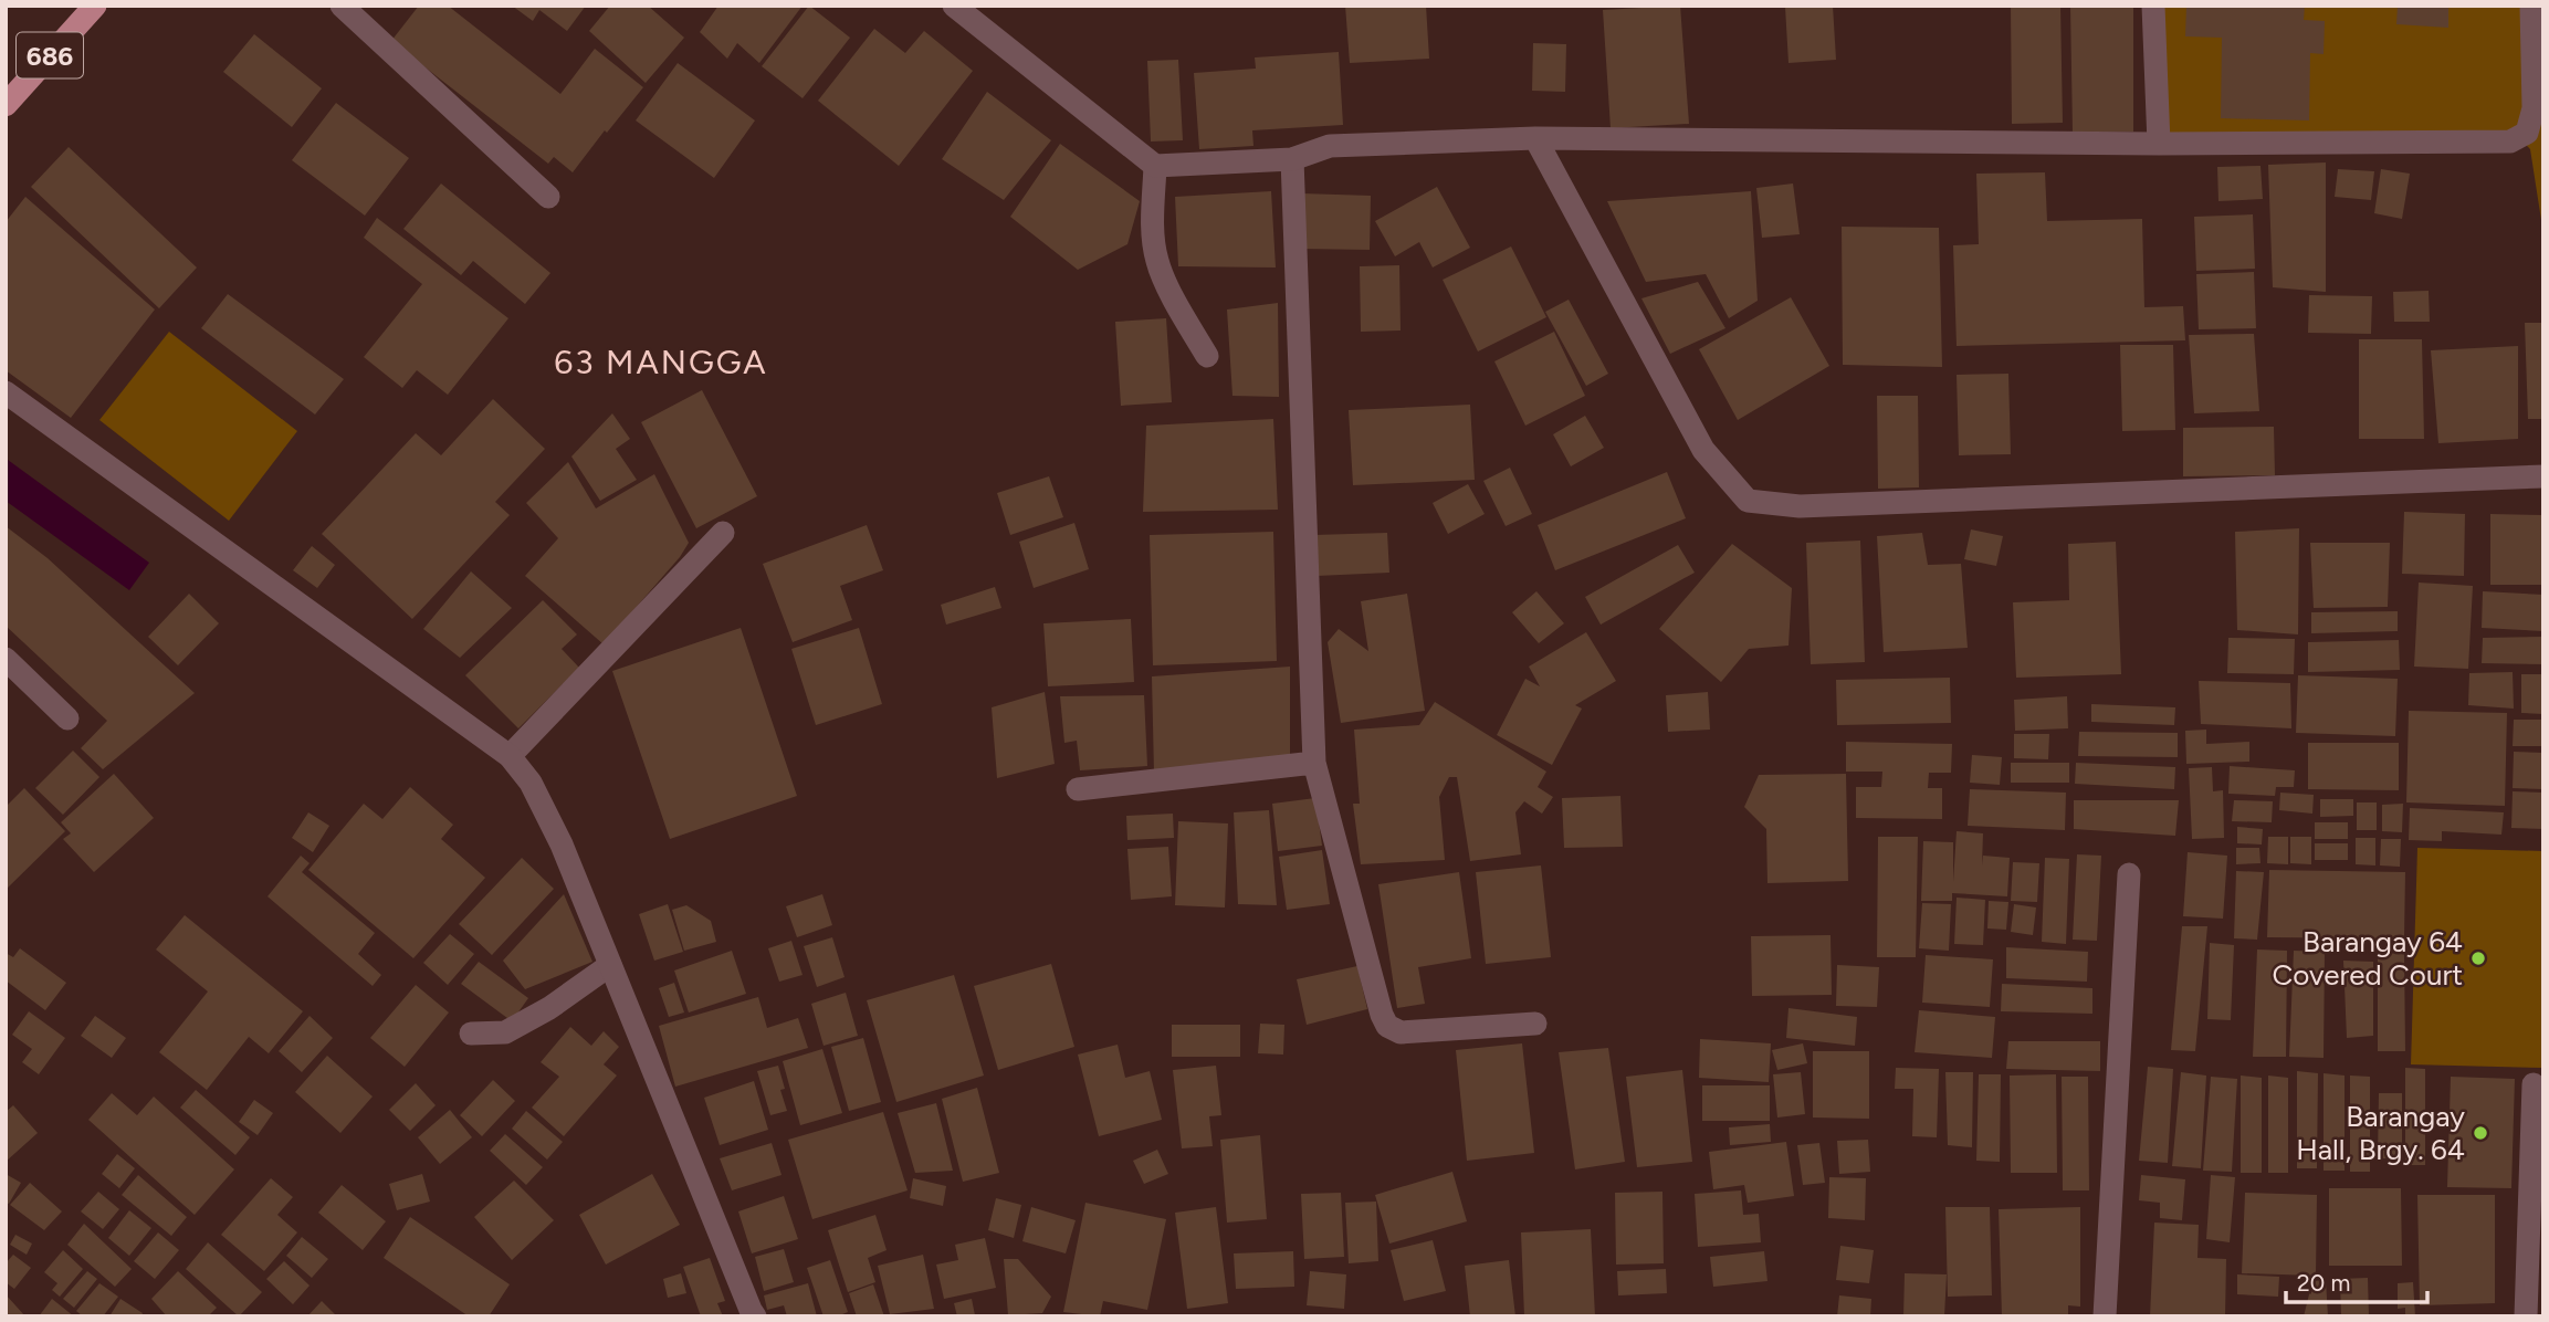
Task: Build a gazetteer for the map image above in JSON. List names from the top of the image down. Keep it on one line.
{"streets":{"main road":["686"]},"districts":["63 MANGGA"],"places":["Barangay 64 Covered Court","Barangay Hall, Brgy. 64"],"scale_bar":"20 m"}
